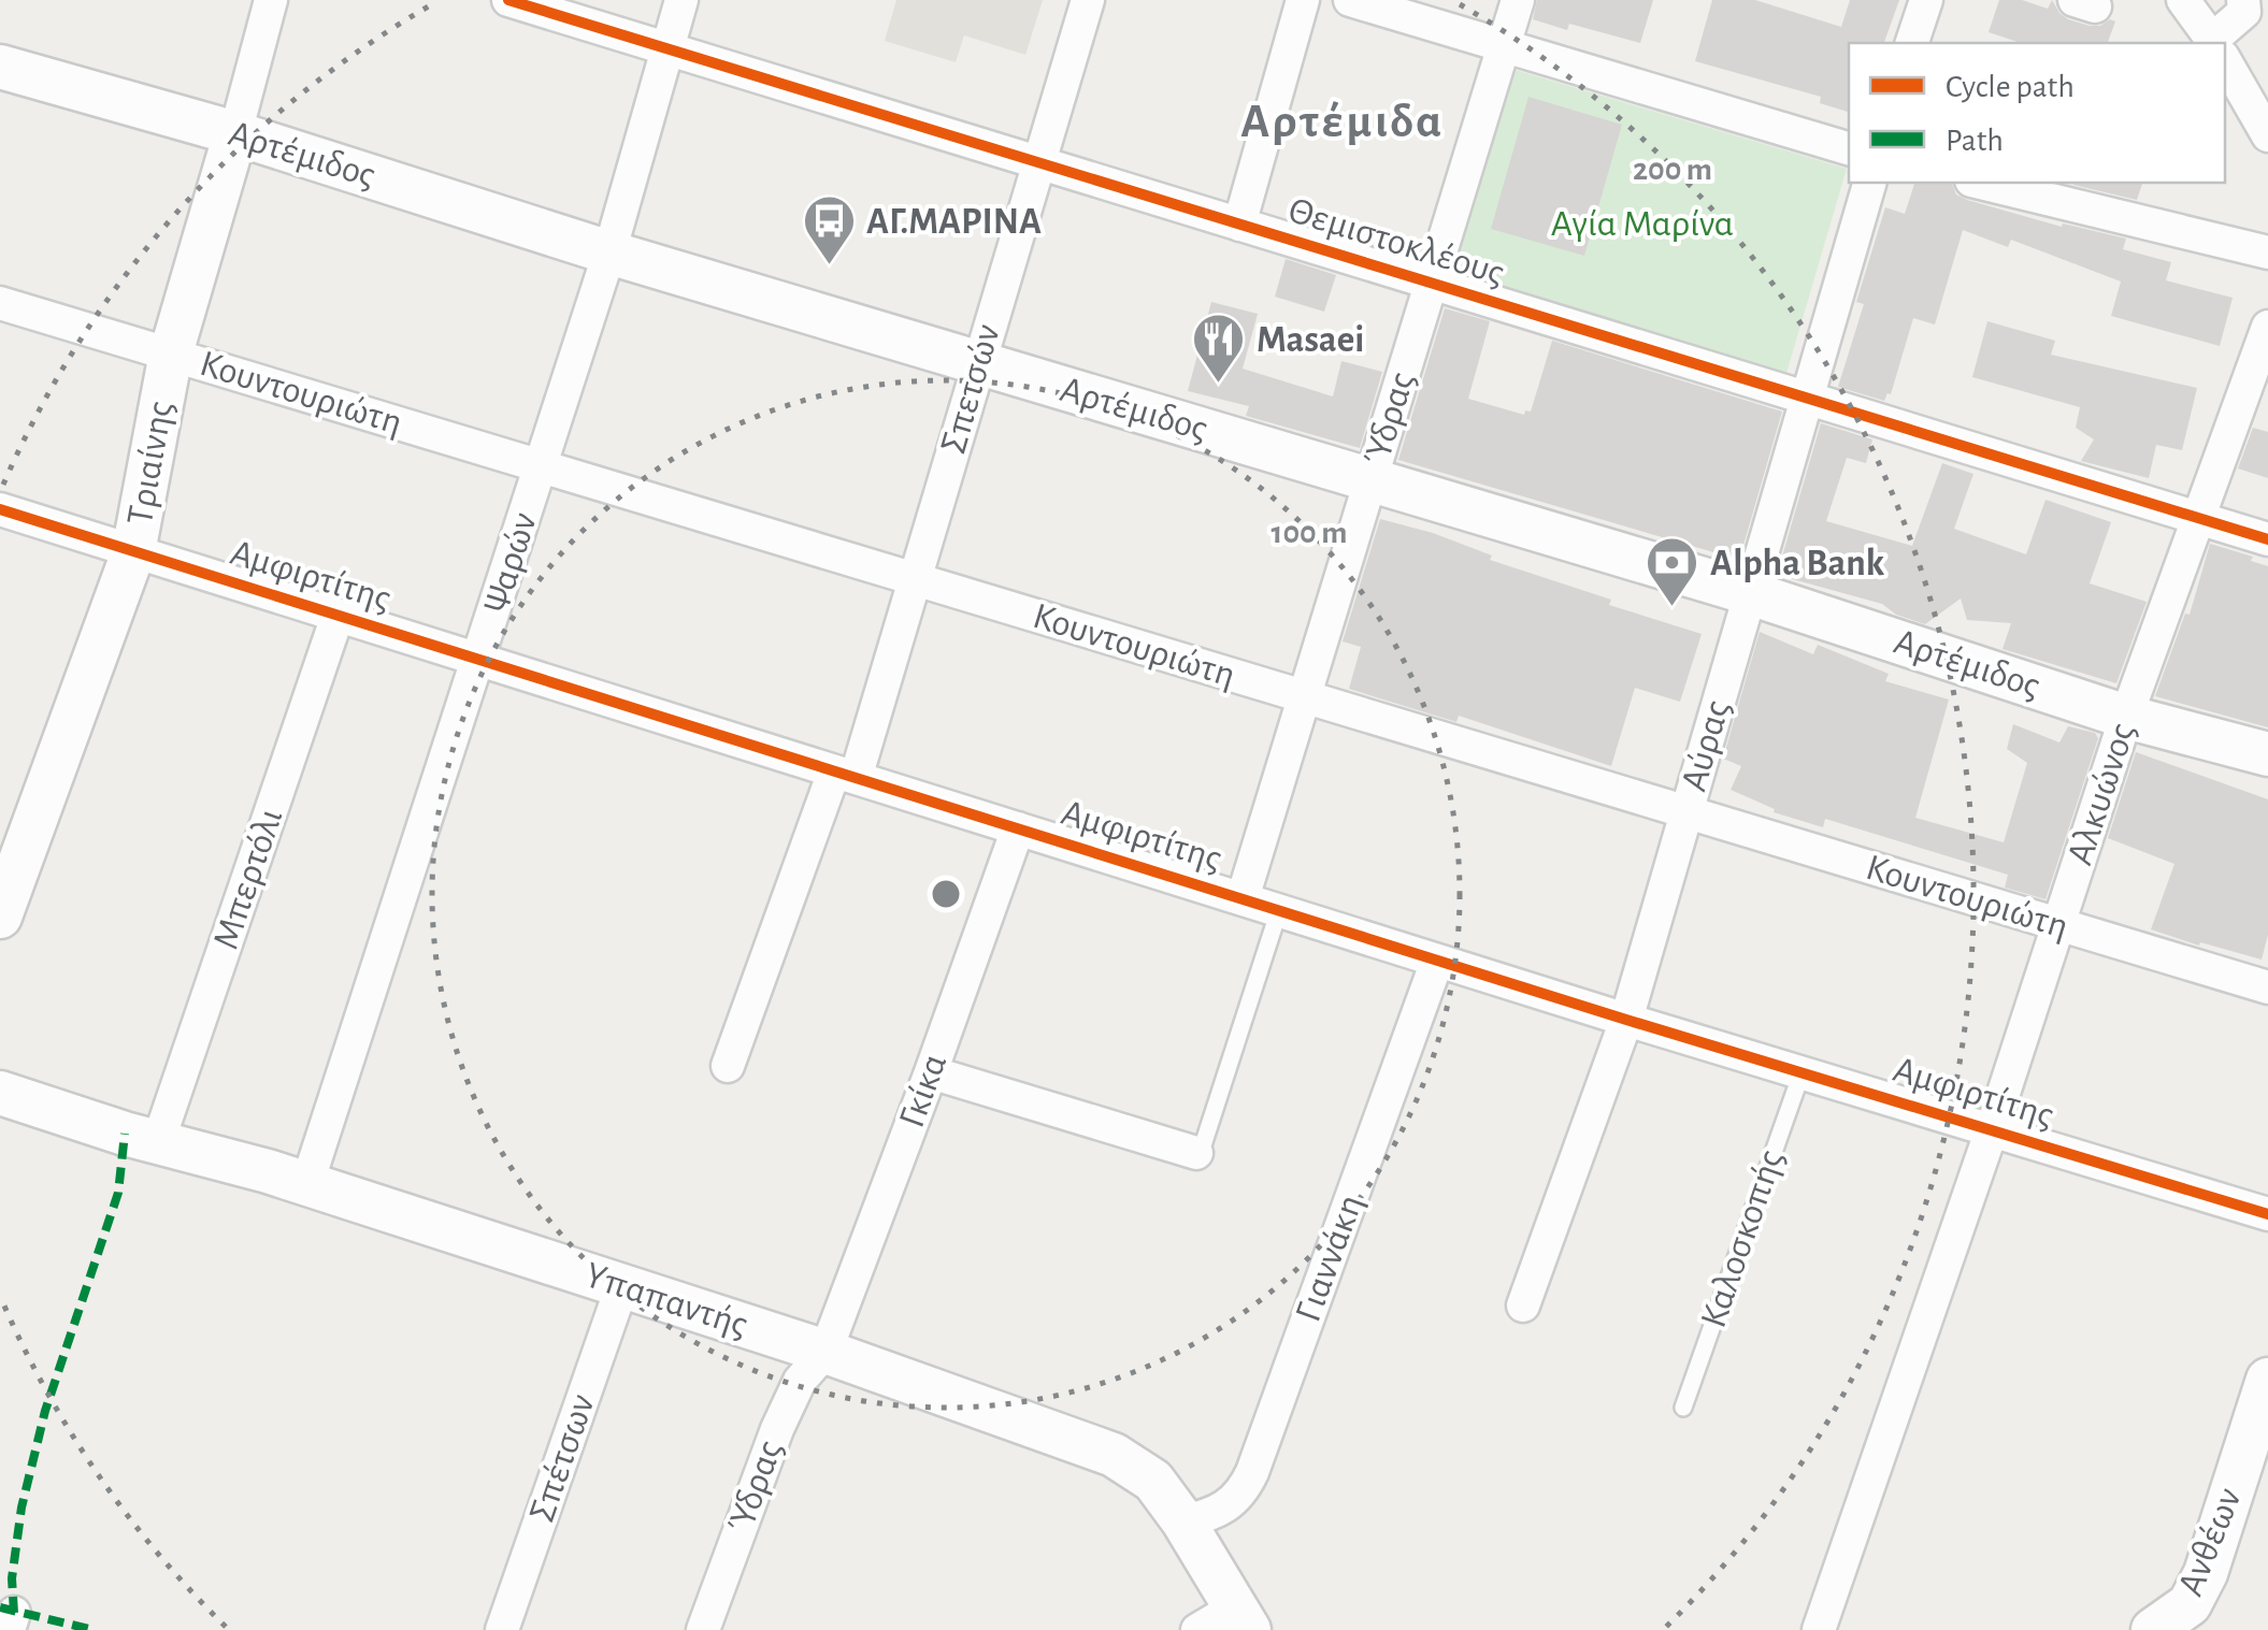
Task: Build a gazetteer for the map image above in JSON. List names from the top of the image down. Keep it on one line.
{"streets":{"street":["Αρτέμιδος","Θεμιστοκλέους","Σπετσών","Κουντουριώτη","Ύδρας","Τριαίνης","Ψαρών","Αμφιρτίτης","Αύρας","Αλκυώνος","Μπερτόλι","Γκίκα","Γιαννάκη","Υπαπαντής","Σπέτσων","Ανθέων"],"lane":["Καλοσκοπής"]},"crossings":[["Αρτέμιδος","Σπετσών"],["Αρτέμιδος","Ύδρας"],["Αρτέμιδος","Τριαίνης"],["Αρτέμιδος","Ψαρών"],["Αρτέμιδος","Αύρας"],["Αρτέμιδος","Αλκυώνος"],["Θεμιστοκλέους","Σπετσών"],["Θεμιστοκλέους","Ύδρας"],["Θεμιστοκλέους","Ψαρών"],["Θεμιστοκλέους","Αύρας"],["Θεμιστοκλέους","Αλκυώνος"],["Σπετσών","Κουντουριώτη"],["Σπετσών","Αμφιρτίτης"],["Κουντουριώτη","Ύδρας"],["Κουντουριώτη","Τριαίνης"],["Κουντουριώτη","Ψαρών"],["Κουντουριώτη","Αύρας"],["Κουντουριώτη","Αλκυώνος"],["Ύδρας","Αμφιρτίτης"],["Ύδρας","Γκίκα"],["Ύδρας","Υπαπαντής"],["Τριαίνης","Αμφιρτίτης"],["Ψαρών","Αμφιρτίτης"],["Ψαρών","Υπαπαντής"],["Αμφιρτίτης","Αύρας"],["Αμφιρτίτης","Αλκυώνος"],["Αμφιρτίτης","Μπερτόλι"],["Αμφιρτίτης","Γκίκα"],["Αμφιρτίτης","Καλοσκοπής"],["Αμφιρτίτης","Γιαννάκη"],["Μπερτόλι","Υπαπαντής"],["Γκίκα","Υπαπαντής"],["Γιαννάκη","Υπαπαντής"],["Υπαπαντής","Σπέτσων"]],"districts":["Αρτέμιδα"],"parks":["Αγία Μαρίνα"],"places":{"bus stop":["ΑΓ.ΜΑΡΙΝΑ"],"restaurant":["Masaei"],"bank":["Alpha Bank"]},"legend":["Cycle path","Path"],"rings":["200 m","100 m"]}
